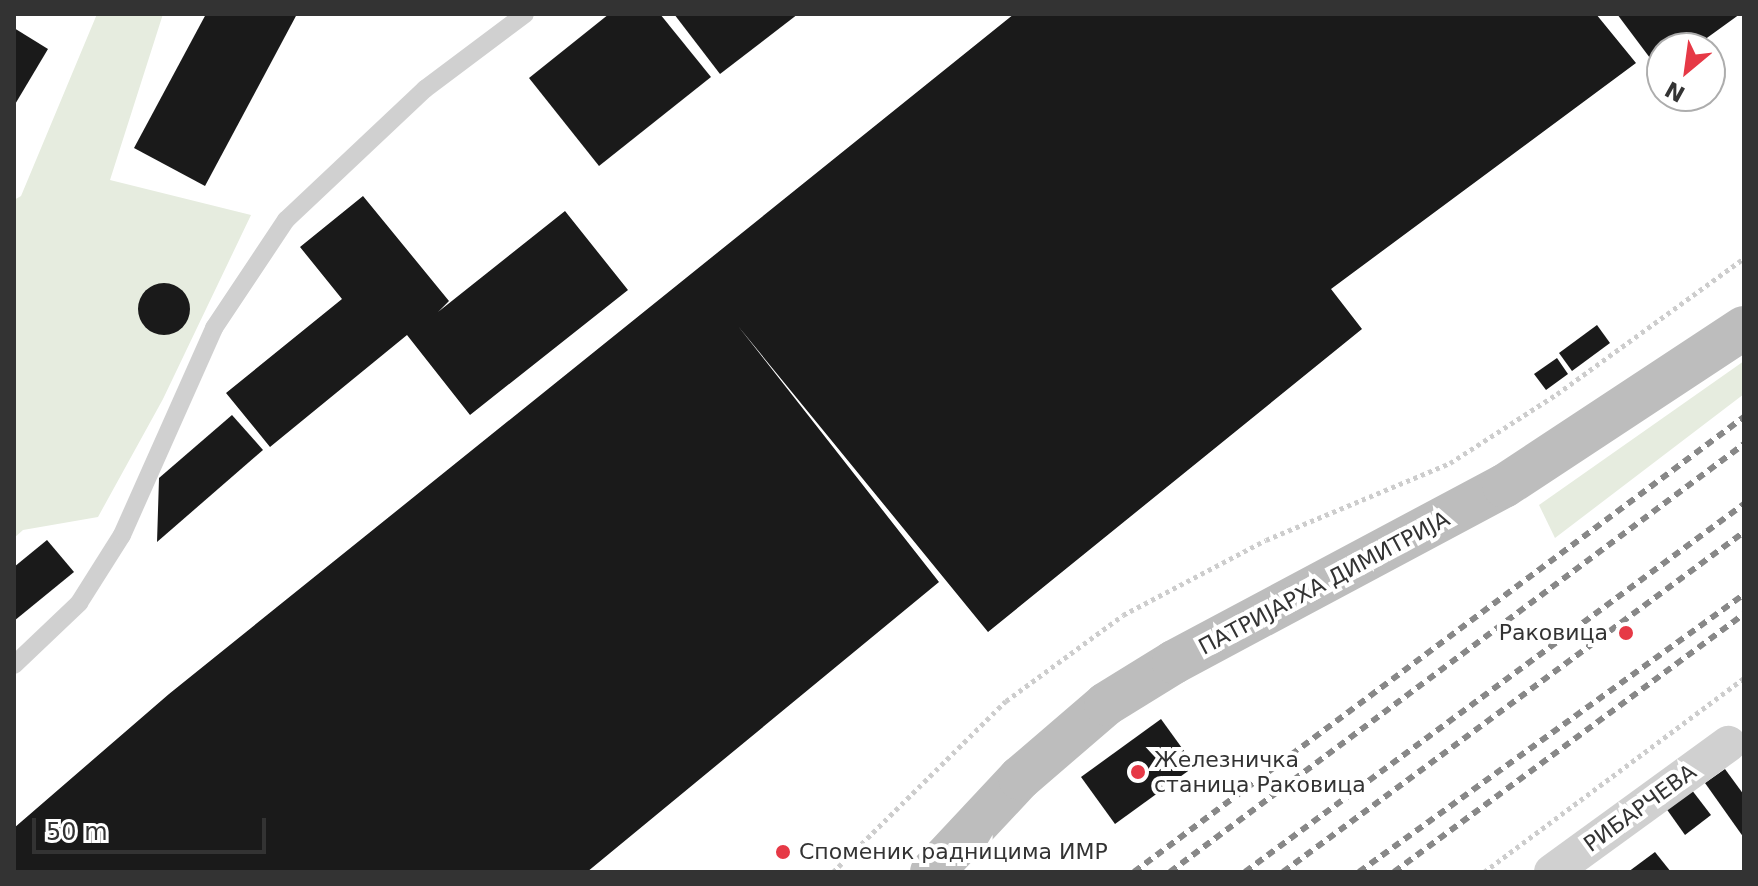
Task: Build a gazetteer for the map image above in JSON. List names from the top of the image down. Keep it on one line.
{"streets":{"main road":["ПАТРИЈАРХА ДИМИТРИЈА"],"street":["РИБАРЧЕВА"]},"places":["Раковица","Железничка станица Раковица","Споменик радницима ИМР"],"scale_bar":"50 m","north":"bottom left"}
